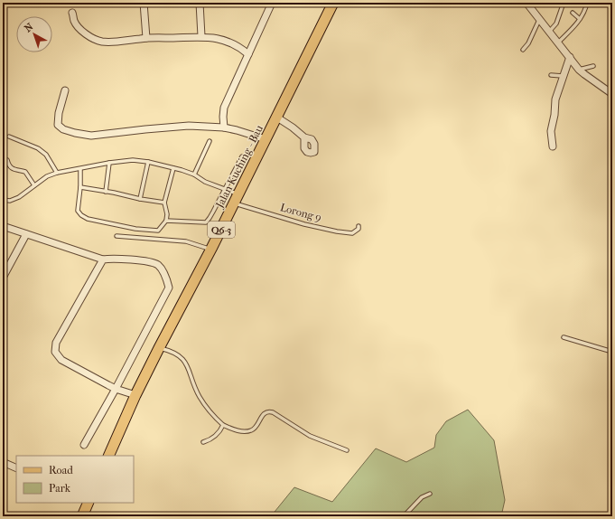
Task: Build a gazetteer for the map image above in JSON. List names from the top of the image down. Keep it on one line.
{"streets":{"main road":["Jalan Kuching - Bau","Q6-3"],"lane":["Lorong 9"]},"crossings":[["Jalan Kuching - Bau","Lorong 9"]],"legend":["Road","Park"],"north":"top left"}
